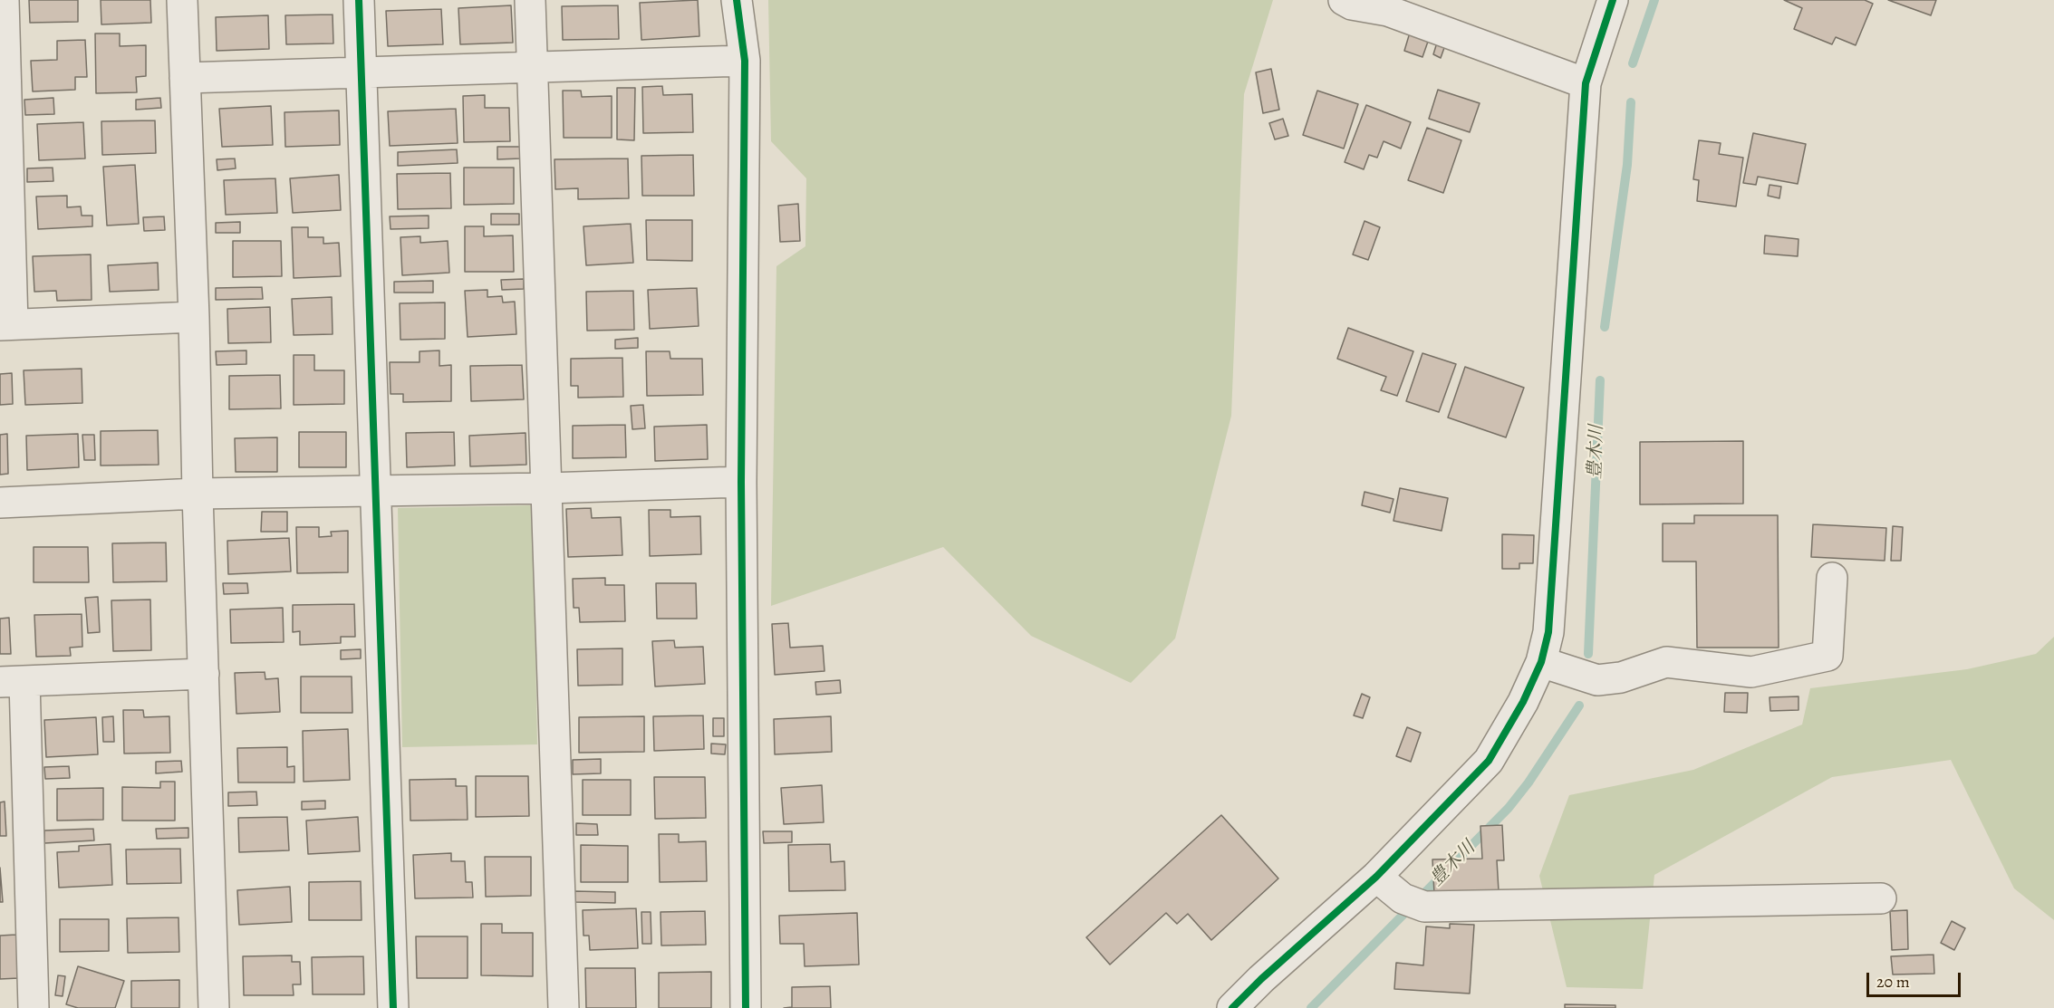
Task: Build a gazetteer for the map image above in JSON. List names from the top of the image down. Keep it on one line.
{"water":["豊木川"],"scale_bar":"20 m"}
